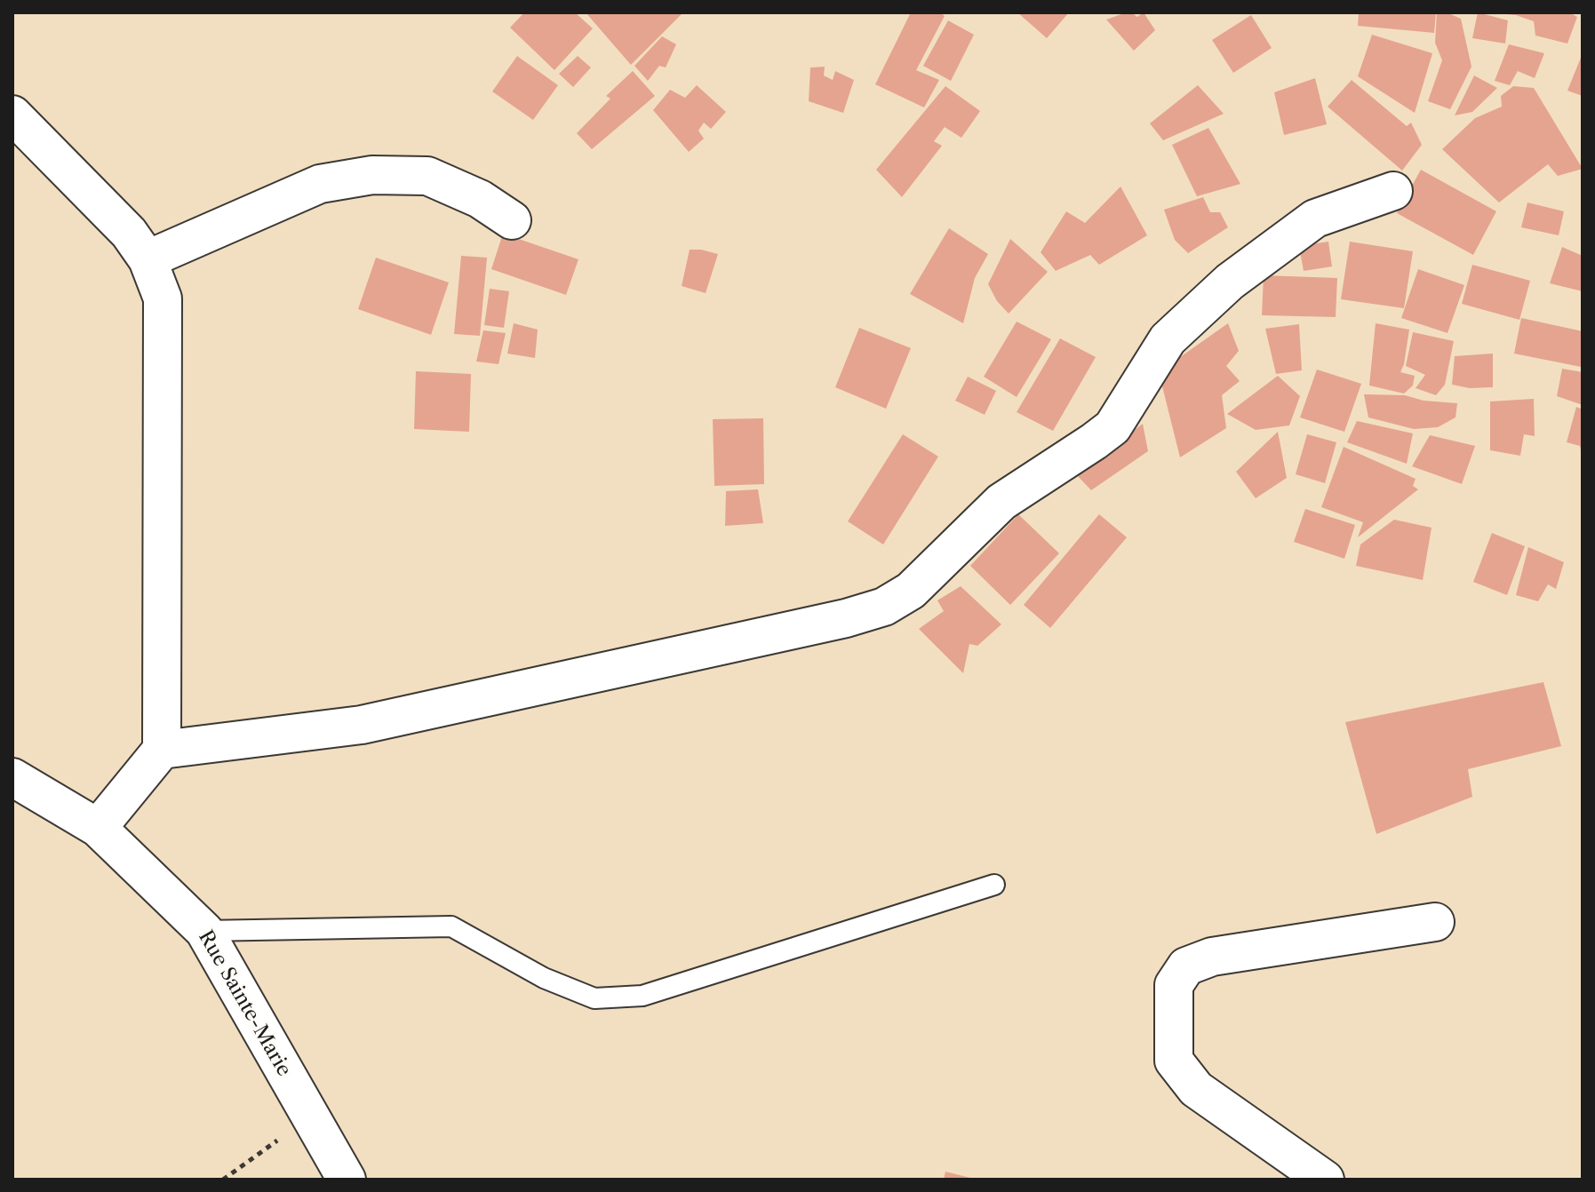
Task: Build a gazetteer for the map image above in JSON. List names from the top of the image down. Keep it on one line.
{"streets":{"street":["Rue Sainte-Marie"]}}
